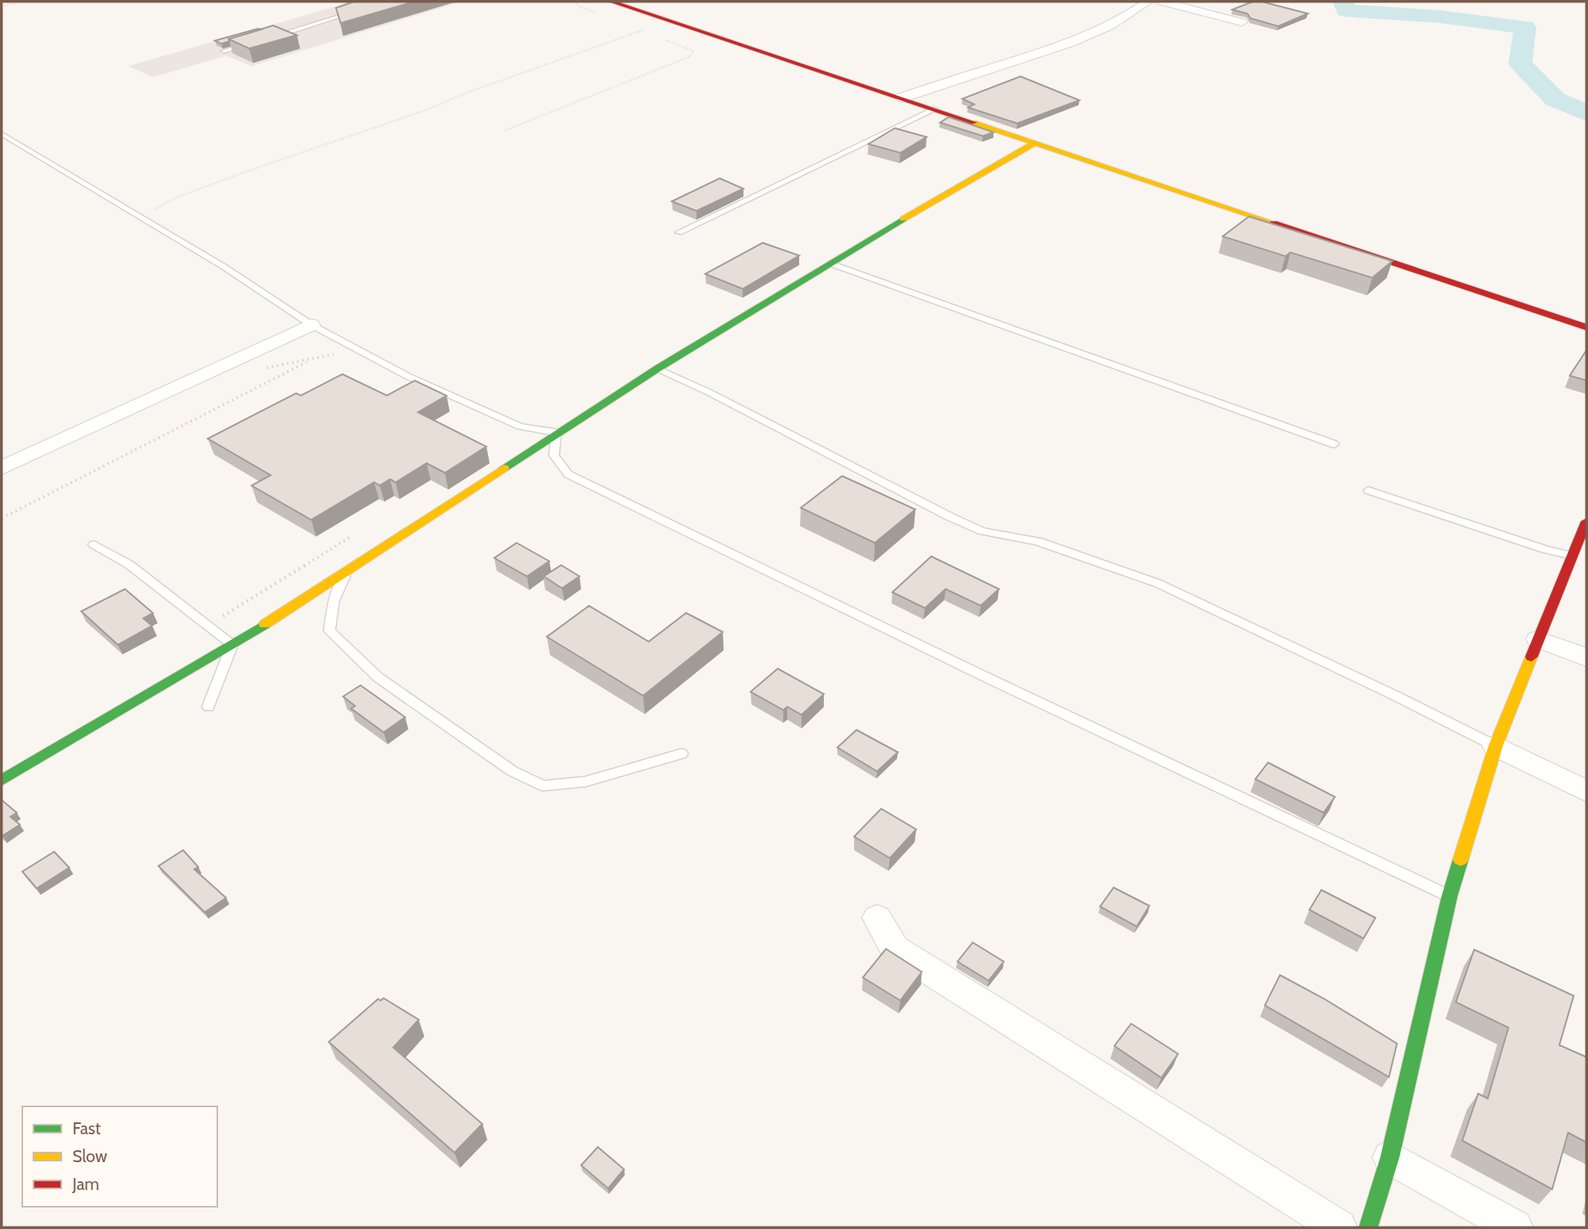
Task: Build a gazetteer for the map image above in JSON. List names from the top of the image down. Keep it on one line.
{"legend":["Fast","Slow","Jam"]}
